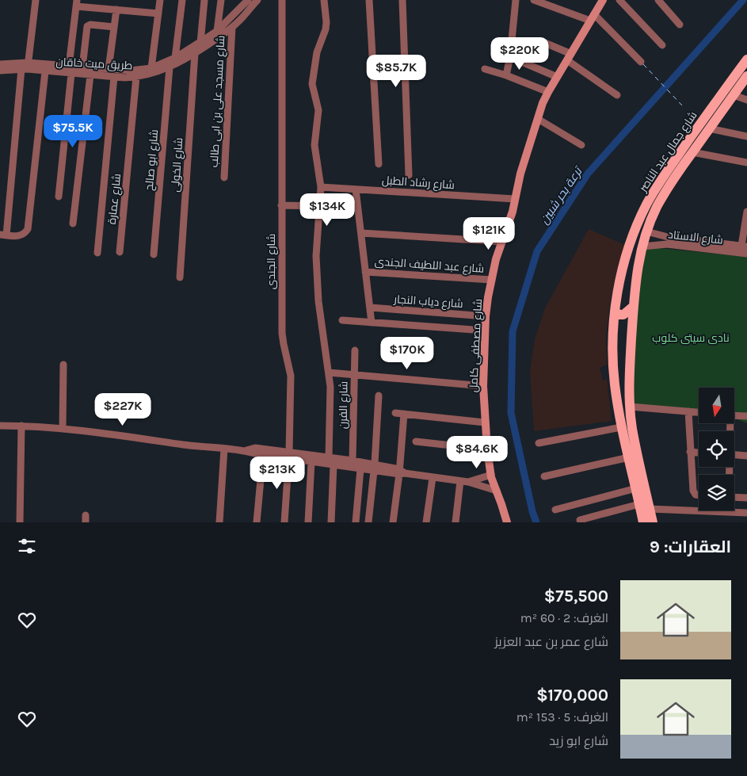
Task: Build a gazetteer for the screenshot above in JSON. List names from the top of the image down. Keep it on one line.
{"streets":{"main road":["شارع جمال عبد الناصر","شارع مصطفى كامل"],"street":["طريق ميت خاقان","شارع مسجد على بن ابى طالب","شارع ابو صالح","شارع الخولى","شارع رشاد الطبل","شارع عمارة","شارع الاستاد","شارع الجندى","شارع عبد اللطيف الجندى","شارع دياب النجار","شارع الفرن"]},"crossings":[["طريق ميت خاقان","شارع مسجد على بن ابى طالب"],["طريق ميت خاقان","شارع ابو صالح"],["طريق ميت خاقان","شارع الخولى"],["طريق ميت خاقان","شارع عمارة"],["شارع جمال عبد الناصر","شارع الاستاد"],["شارع رشاد الطبل","شارع مصطفى كامل"],["شارع عبد اللطيف الجندى","شارع مصطفى كامل"],["شارع دياب النجار","شارع مصطفى كامل"]],"water":["ترعة بحر شبين"],"parks":["نادى سيتى كلوب"],"north":"bottom","page":{"price":["$220K","$85.7K","$75.5K","$134K","$121K","$170K","$227K","$84.6K","$213K"],"heading":"العقارات: 9","list":[{"name":"$75,500","note":"الغرف: 2 · 60 m² · شارع عمر بن عبد العزيز"},{"name":"$170,000","note":"الغرف: 5 · 153 m² · شارع ابو زيد"}]}}
